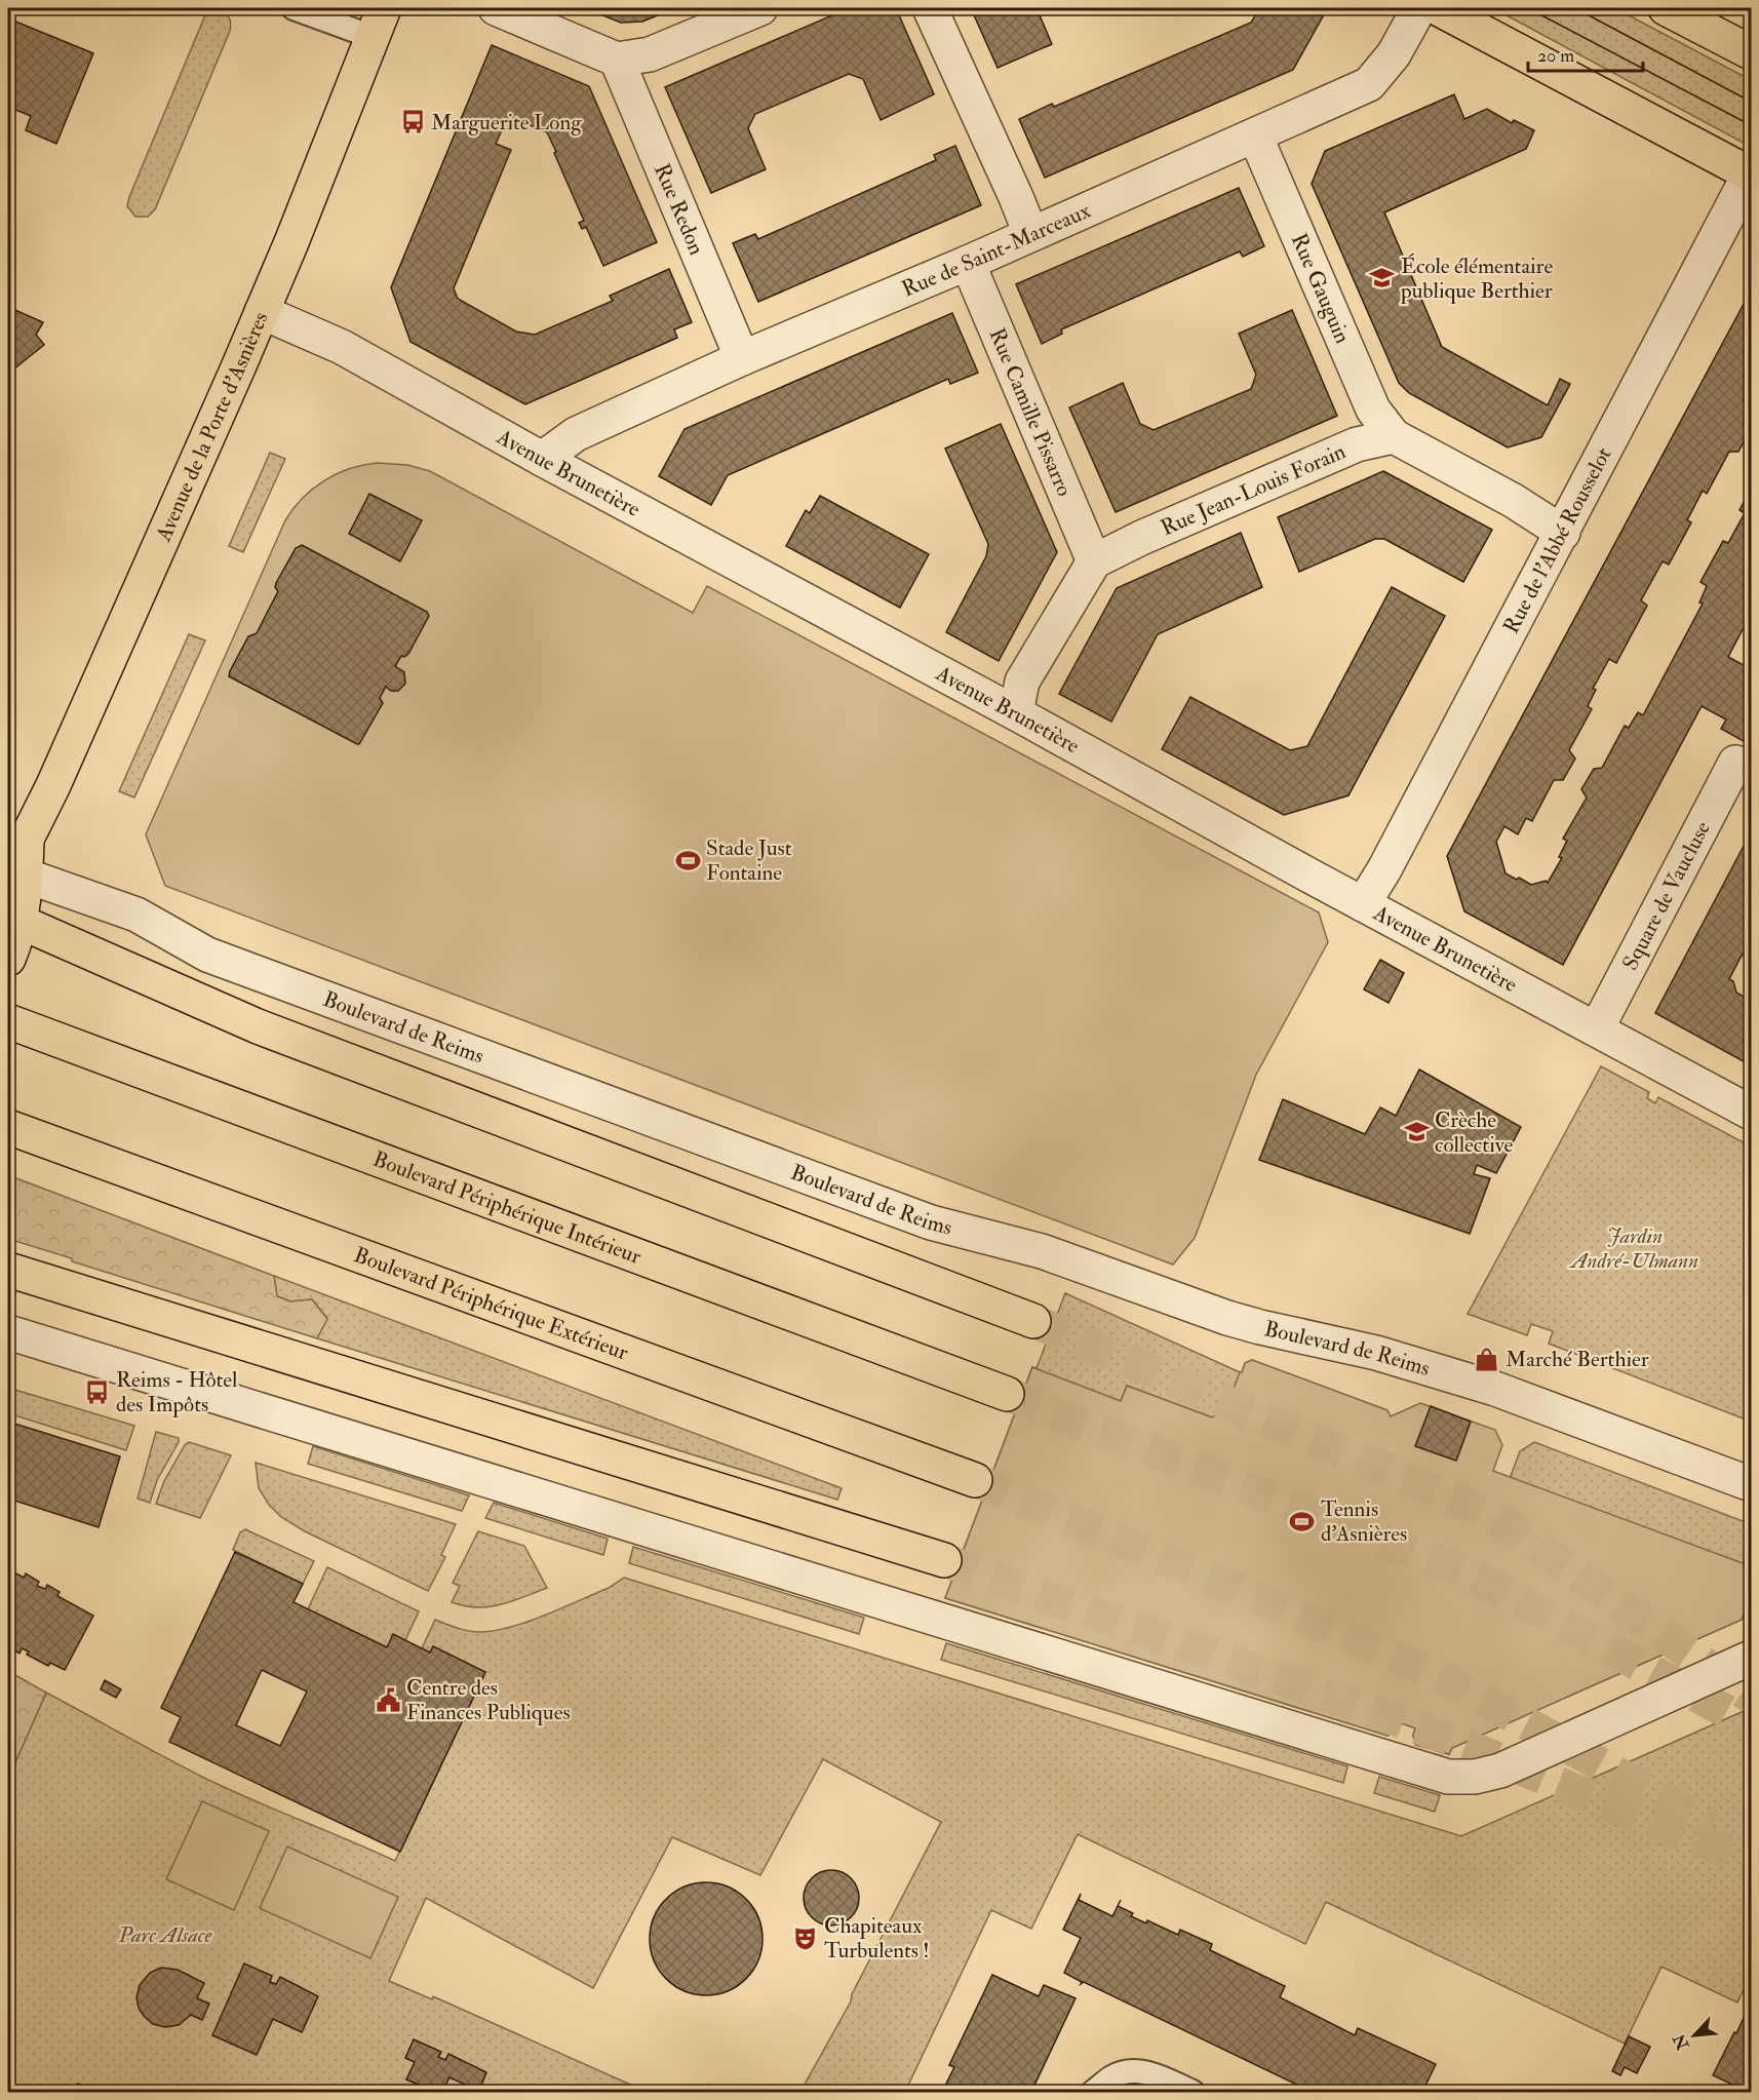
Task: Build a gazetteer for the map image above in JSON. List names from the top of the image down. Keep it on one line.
{"streets":{"main road":["Avenue de la Porte d'Asnières","Boulevard Périphérique Intérieur","Boulevard Périphérique Extérieur"],"street":["Rue Redon","Rue de Saint-Marceaux","Rue Gauguin","Rue Camille Pissarro","Avenue Brunetière","Rue Jean-Louis Forain","Rue de l'Abbé Rousselot","Square de Vaucluse","Boulevard de Reims"]},"crossings":[["Rue Redon","Rue de Saint-Marceaux"],["Rue de Saint-Marceaux","Rue Gauguin"],["Rue de Saint-Marceaux","Rue Camille Pissarro"],["Rue de Saint-Marceaux","Avenue Brunetière"],["Rue Gauguin","Rue Jean-Louis Forain"],["Rue Camille Pissarro","Rue Jean-Louis Forain"],["Avenue de la Porte d'Asnières","Avenue Brunetière"],["Avenue de la Porte d'Asnières","Boulevard de Reims"],["Avenue Brunetière","Rue de l'Abbé Rousselot"],["Avenue Brunetière","Square de Vaucluse"]],"parks":["Jardin André-Ulmann","Parc Alsace"],"places":{"bus stop":["Marguerite Long","Reims - Hôtel des Impôts"],"school or university":["École élémentaire publique Berthier","Crèche collective"],"sports":["Stade Just Fontaine","Tennis d'Asnières"],"shop":["Marché Berthier"],"public building":["Centre des Finances Publiques"],"theatre":["Chapiteaux Turbulents !"]},"scale_bar":"20 m","north":"bottom left"}
